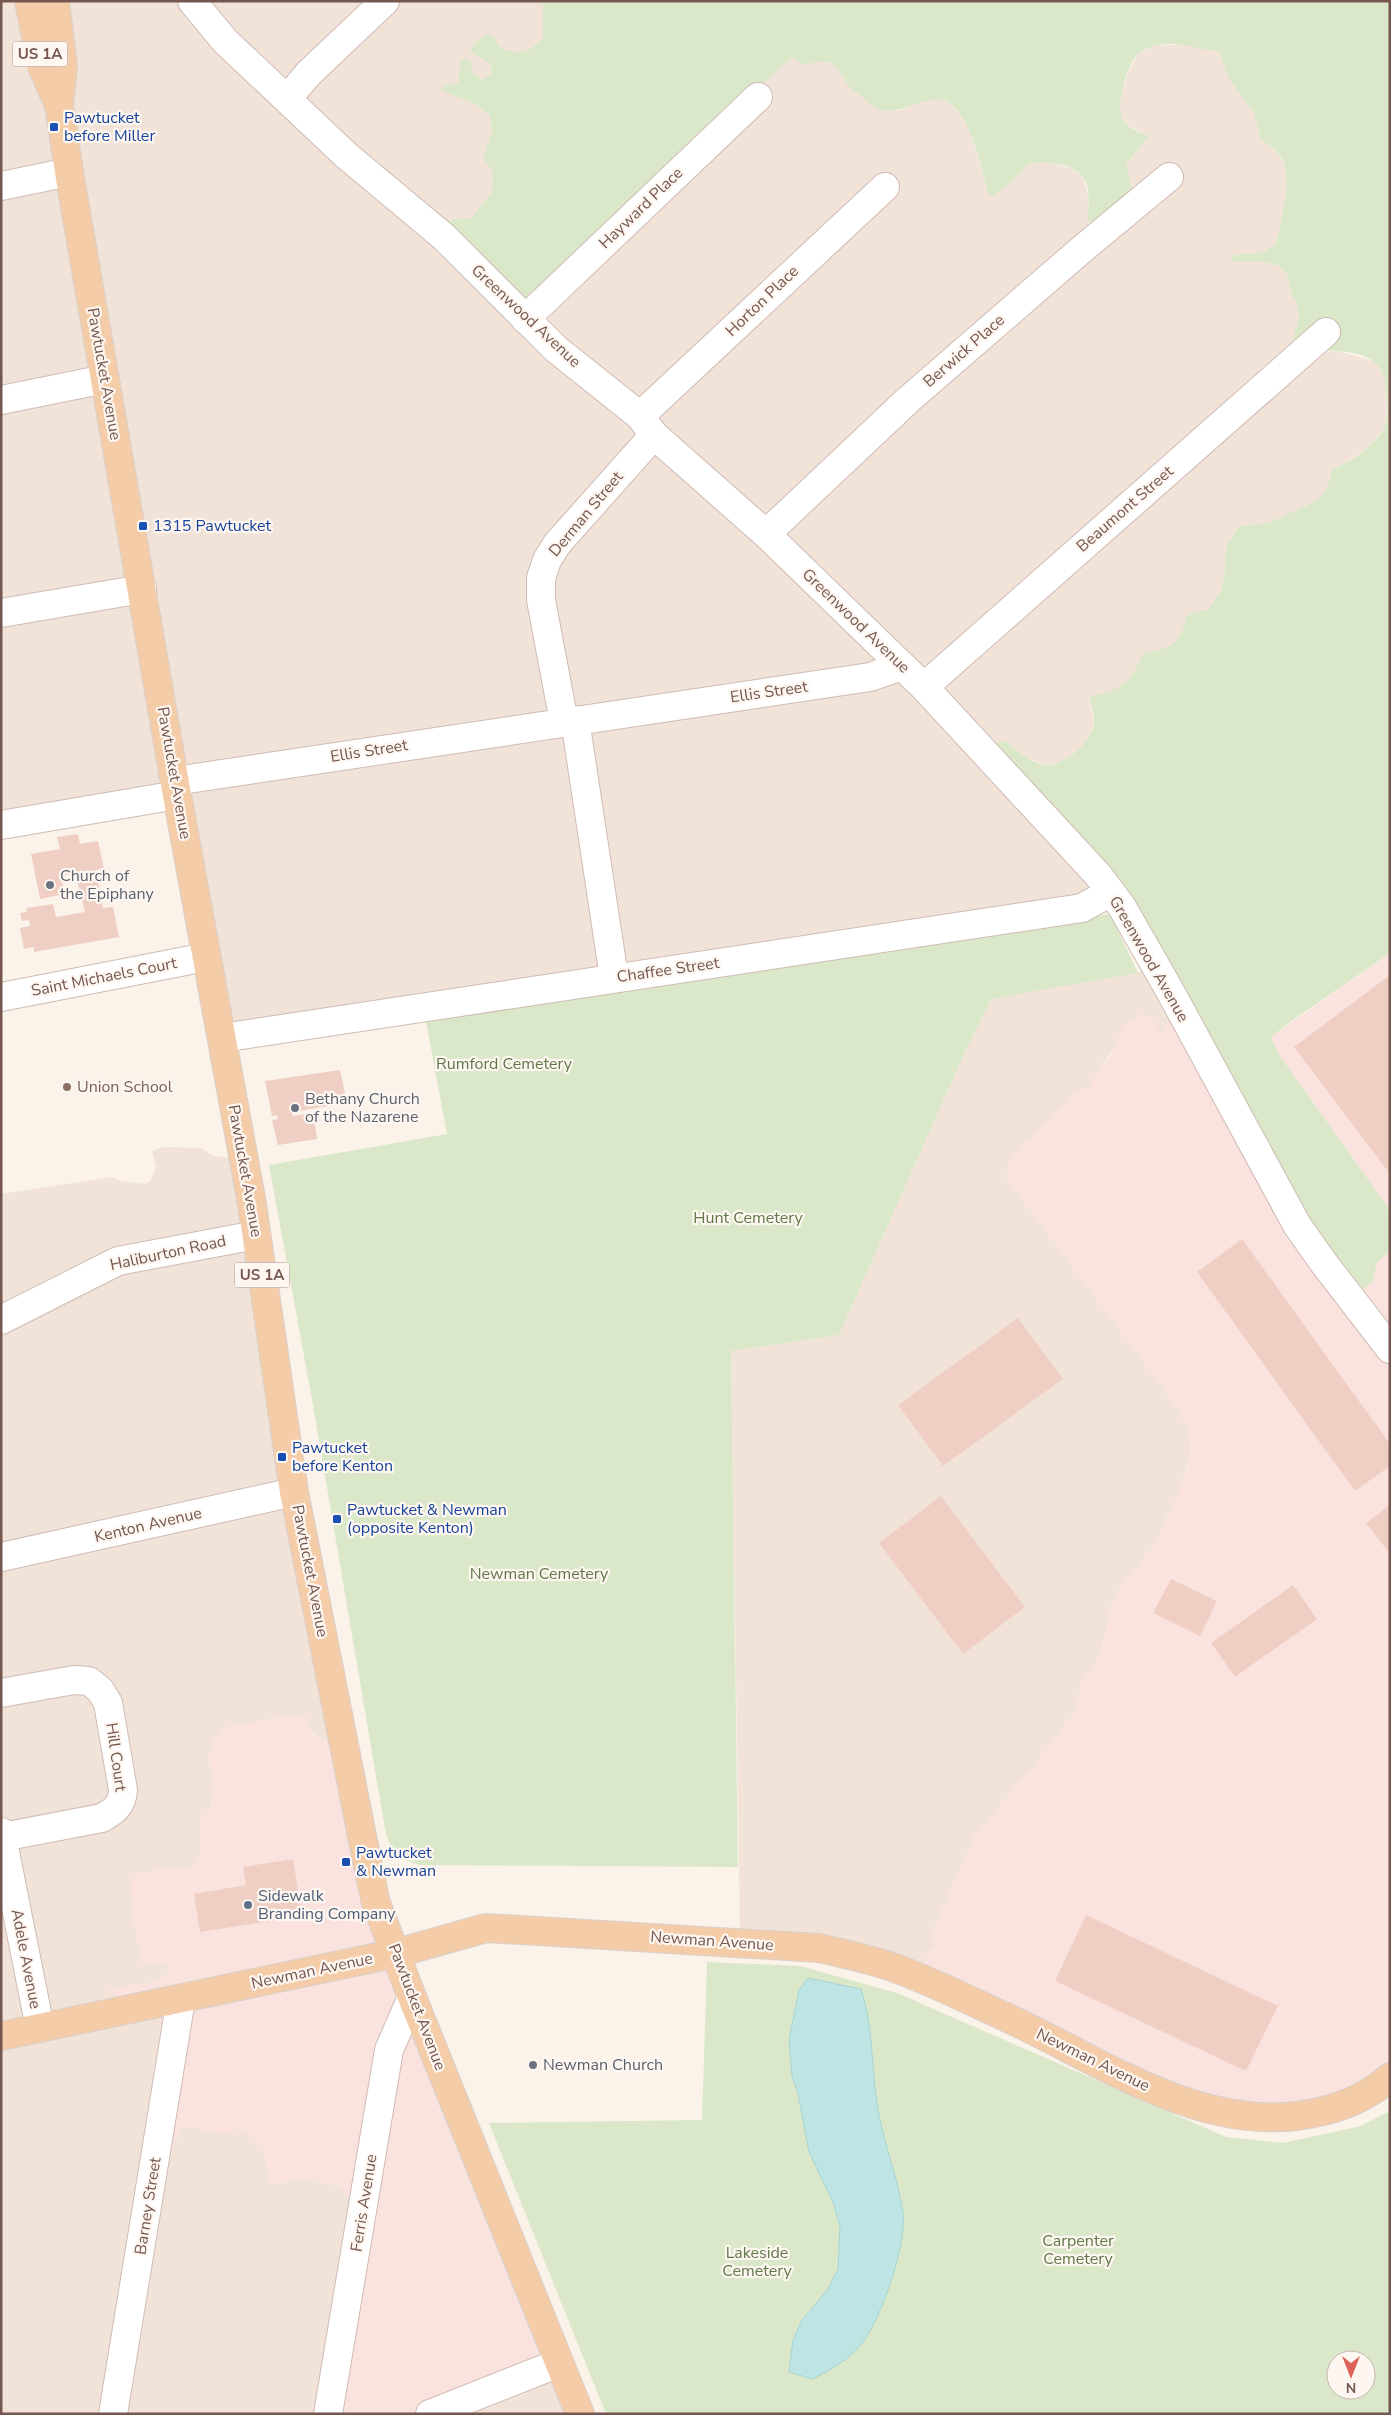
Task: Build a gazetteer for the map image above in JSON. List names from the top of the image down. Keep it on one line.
{"streets":{"main road":["US 1A","Pawtucket Avenue","Newman Avenue"],"street":["Hayward Place","Horton Place","Greenwood Avenue","Berwick Place","Beaumont Street","Derman Street","Ellis Street","Chaffee Street","Saint Michaels Court","Haliburton Road","Kenton Avenue","Hill Court","Adele Avenue","Ferris Avenue","Barney Street"]},"crossings":[["Hayward Place","Greenwood Avenue"],["Horton Place","Greenwood Avenue"],["Horton Place","Derman Street"],["Greenwood Avenue","Berwick Place"],["Greenwood Avenue","Beaumont Street"],["Greenwood Avenue","Derman Street"],["Greenwood Avenue","Ellis Street"],["Greenwood Avenue","Chaffee Street"],["Pawtucket Avenue","Ellis Street"],["Pawtucket Avenue","Chaffee Street"],["Pawtucket Avenue","Saint Michaels Court"],["Pawtucket Avenue","Haliburton Road"],["Pawtucket Avenue","Kenton Avenue"],["Pawtucket Avenue","Newman Avenue"],["Pawtucket Avenue","Ferris Avenue"],["Derman Street","Ellis Street"],["Derman Street","Chaffee Street"],["Hill Court","Adele Avenue"],["Newman Avenue","Adele Avenue"],["Newman Avenue","Barney Street"]],"parks":["Rumford Cemetery","Hunt Cemetery","Newman Cemetery","Carpenter Cemetery","Lakeside Cemetery"],"places":{"transit":["Pawtucket before Miller","1315 Pawtucket","Pawtucket before Kenton","Pawtucket & Newman (opposite Kenton)","Pawtucket & Newman"],"other":["Church of the Epiphany","Union School","Bethany Church of the Nazarene","Sidewalk Branding Company","Newman Church"]},"north":"bottom"}
